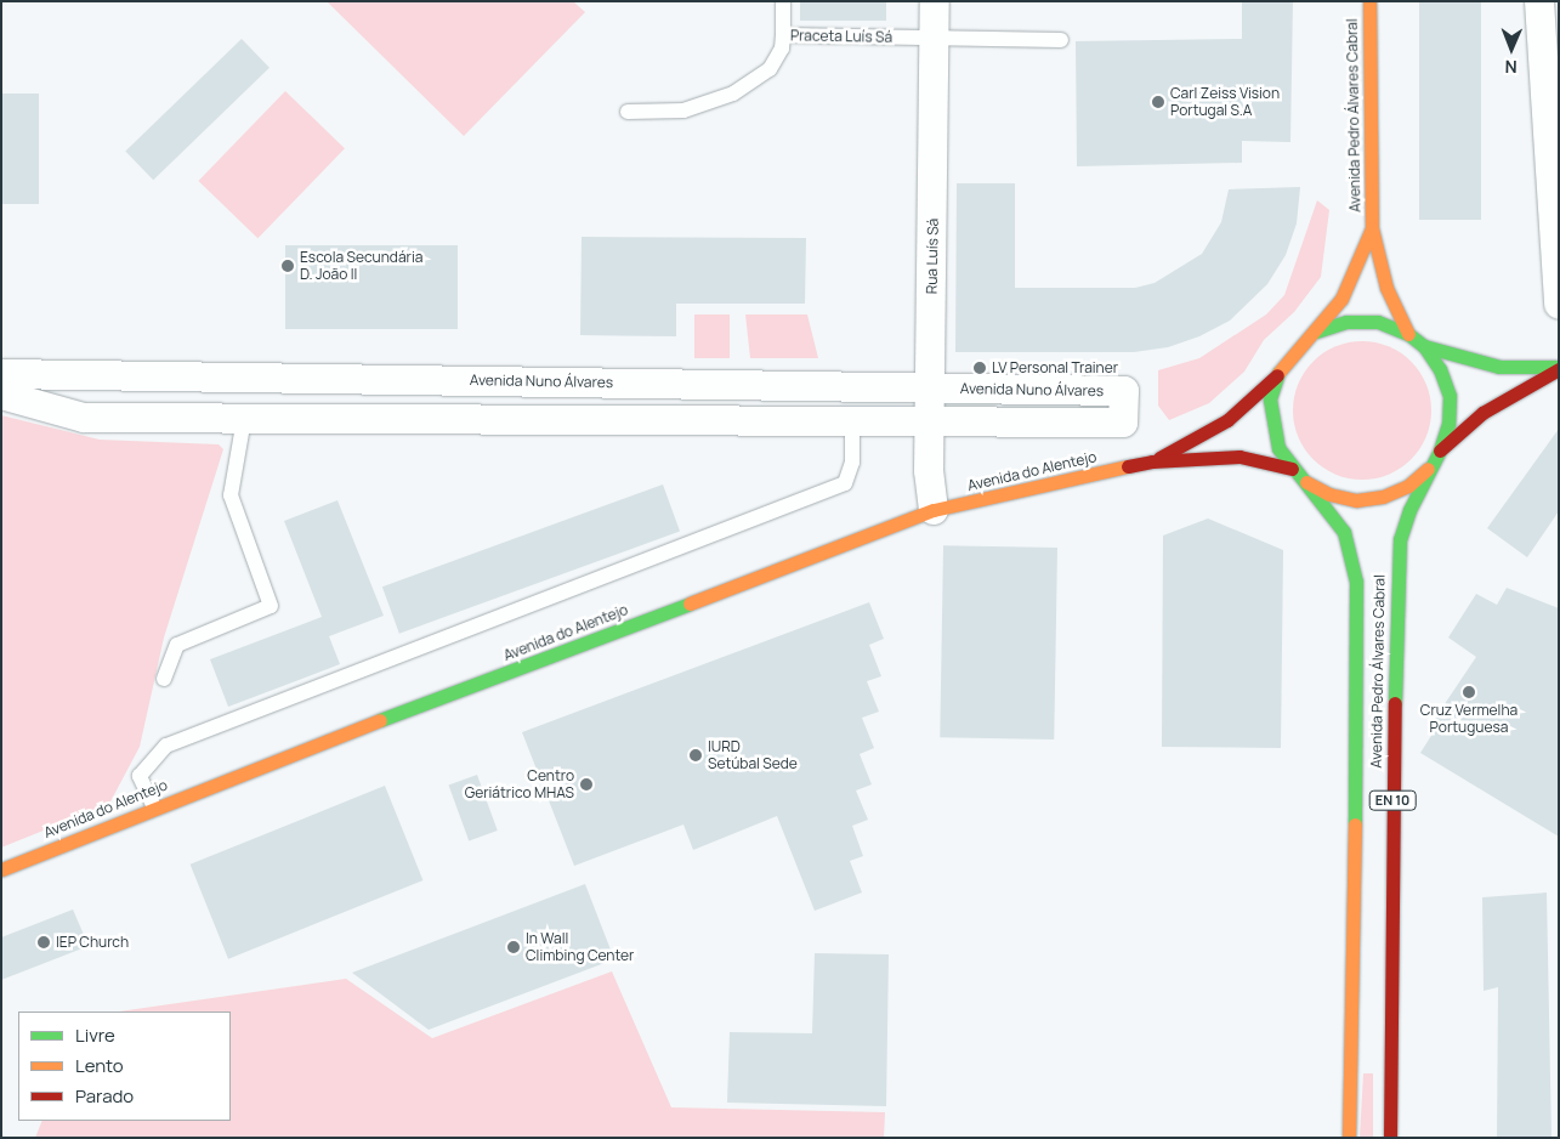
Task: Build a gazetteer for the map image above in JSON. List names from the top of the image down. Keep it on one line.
{"streets":{"main road":["Avenida Pedro Álvares Cabral","Avenida do Alentejo","EN 10"],"street":["Rua Luís Sá","Avenida Nuno Álvares"],"lane":["Praceta Luís Sá"]},"crossings":[["Praceta Luís Sá","Rua Luís Sá"],["Avenida Pedro Álvares Cabral","Avenida do Alentejo"],["Rua Luís Sá","Avenida Nuno Álvares"],["Rua Luís Sá","Avenida do Alentejo"]],"places":["Carl Zeiss Vision Portugal S.A","Escola Secundária D. João II","LV Personal Trainer","Cruz Vermelha Portuguesa","IURD Setúbal Sede","Centro Geriátrico MHAS","IEP Church","In Wall Climbing Center"],"legend":["Livre","Lento","Parado"],"north":"bottom"}
